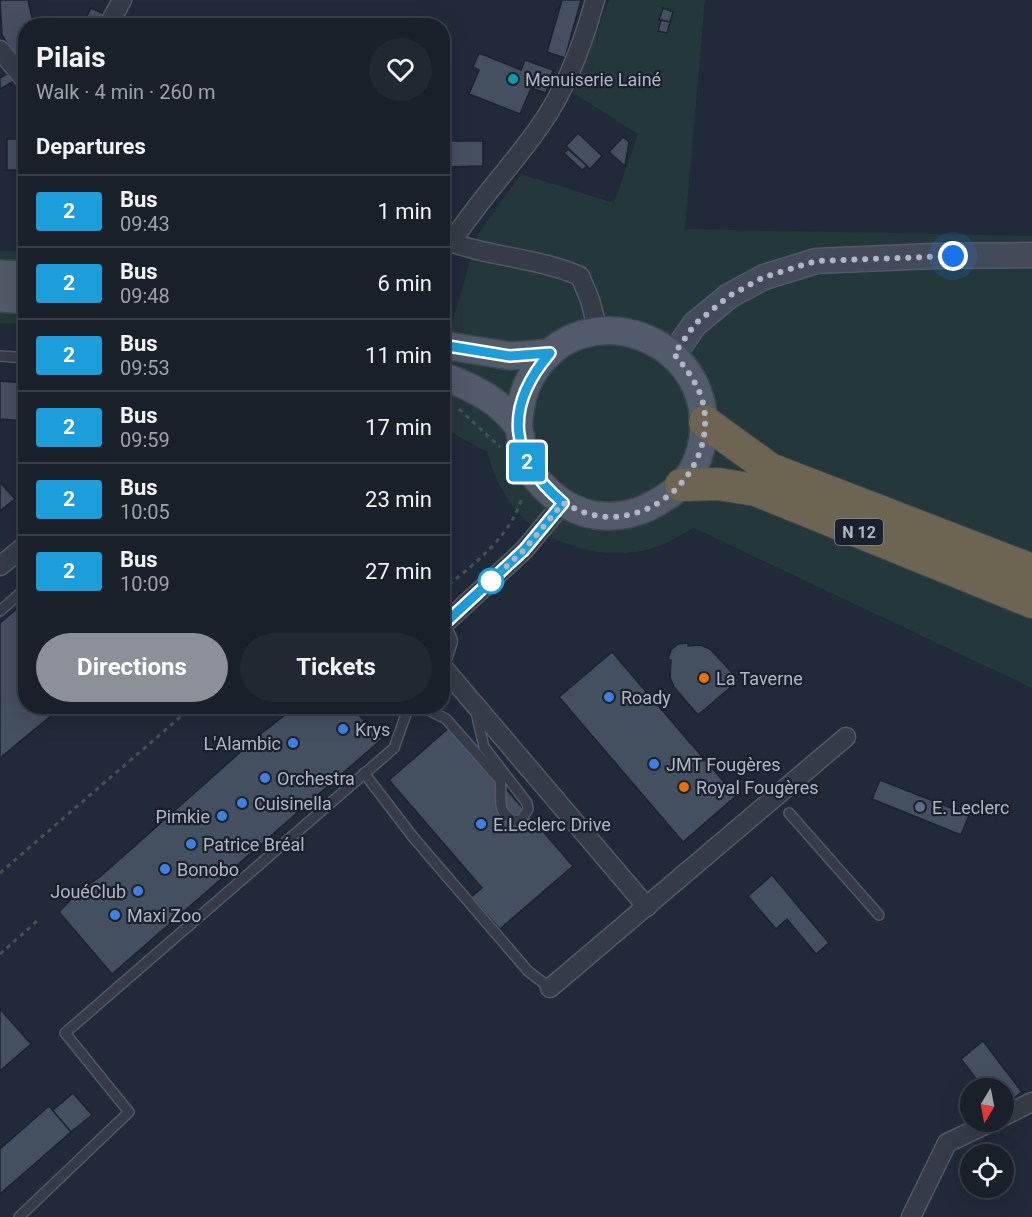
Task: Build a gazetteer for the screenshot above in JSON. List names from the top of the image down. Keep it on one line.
{"streets":{"highway":["N 12"]},"places":["Menuiserie Lainé","La Taverne","Roady","Krys","L'Alambic","JMT Fougères","Orchestra","Royal Fougères","Cuisinella","E. Leclerc","Pimkie","E.Leclerc Drive","Patrice Bréal","Bonobo","JouéClub","Maxi Zoo"],"lines":["bus line 2"],"north":"bottom","page":{"on_map":"2","heading":[["Pilais","Walk · 4 min · 260 m"],"Departures"],"list":[{"mark":"2","name":"Bus","note":"09:43","value":"1 min"},{"mark":"2","name":"Bus","note":"09:48","value":"6 min"},{"mark":"2","name":"Bus","note":"09:53","value":"11 min"},{"mark":"2","name":"Bus","note":"09:59","value":"17 min"},{"mark":"2","name":"Bus","note":"10:05","value":"23 min"},{"mark":"2","name":"Bus","note":"10:09","value":"27 min"}],"buttons":["Directions","Tickets"]}}
